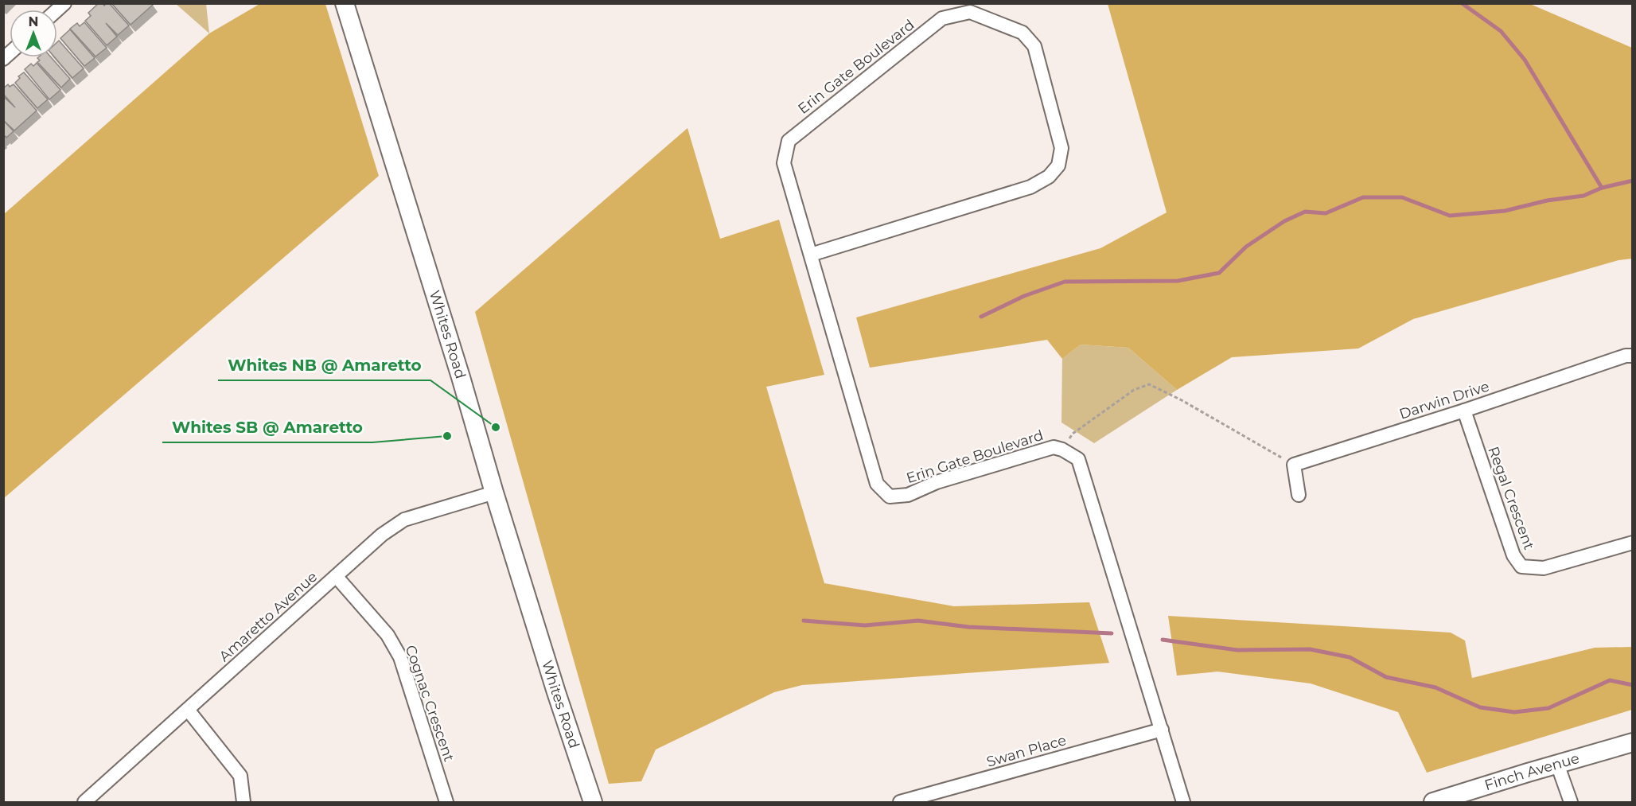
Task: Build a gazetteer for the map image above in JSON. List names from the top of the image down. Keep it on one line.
{"streets":{"main road":["Whites Road","Finch Avenue"],"street":["Erin Gate Boulevard","Darwin Drive","Regal Crescent","Amaretto Avenue","Cognac Crescent","Swan Place"]},"crossings":[["Erin Gate Boulevard","Swan Place"],["Whites Road","Amaretto Avenue"],["Darwin Drive","Regal Crescent"],["Amaretto Avenue","Cognac Crescent"]],"places":["Whites NB @ Amaretto","Whites SB @ Amaretto"],"north":"top"}
